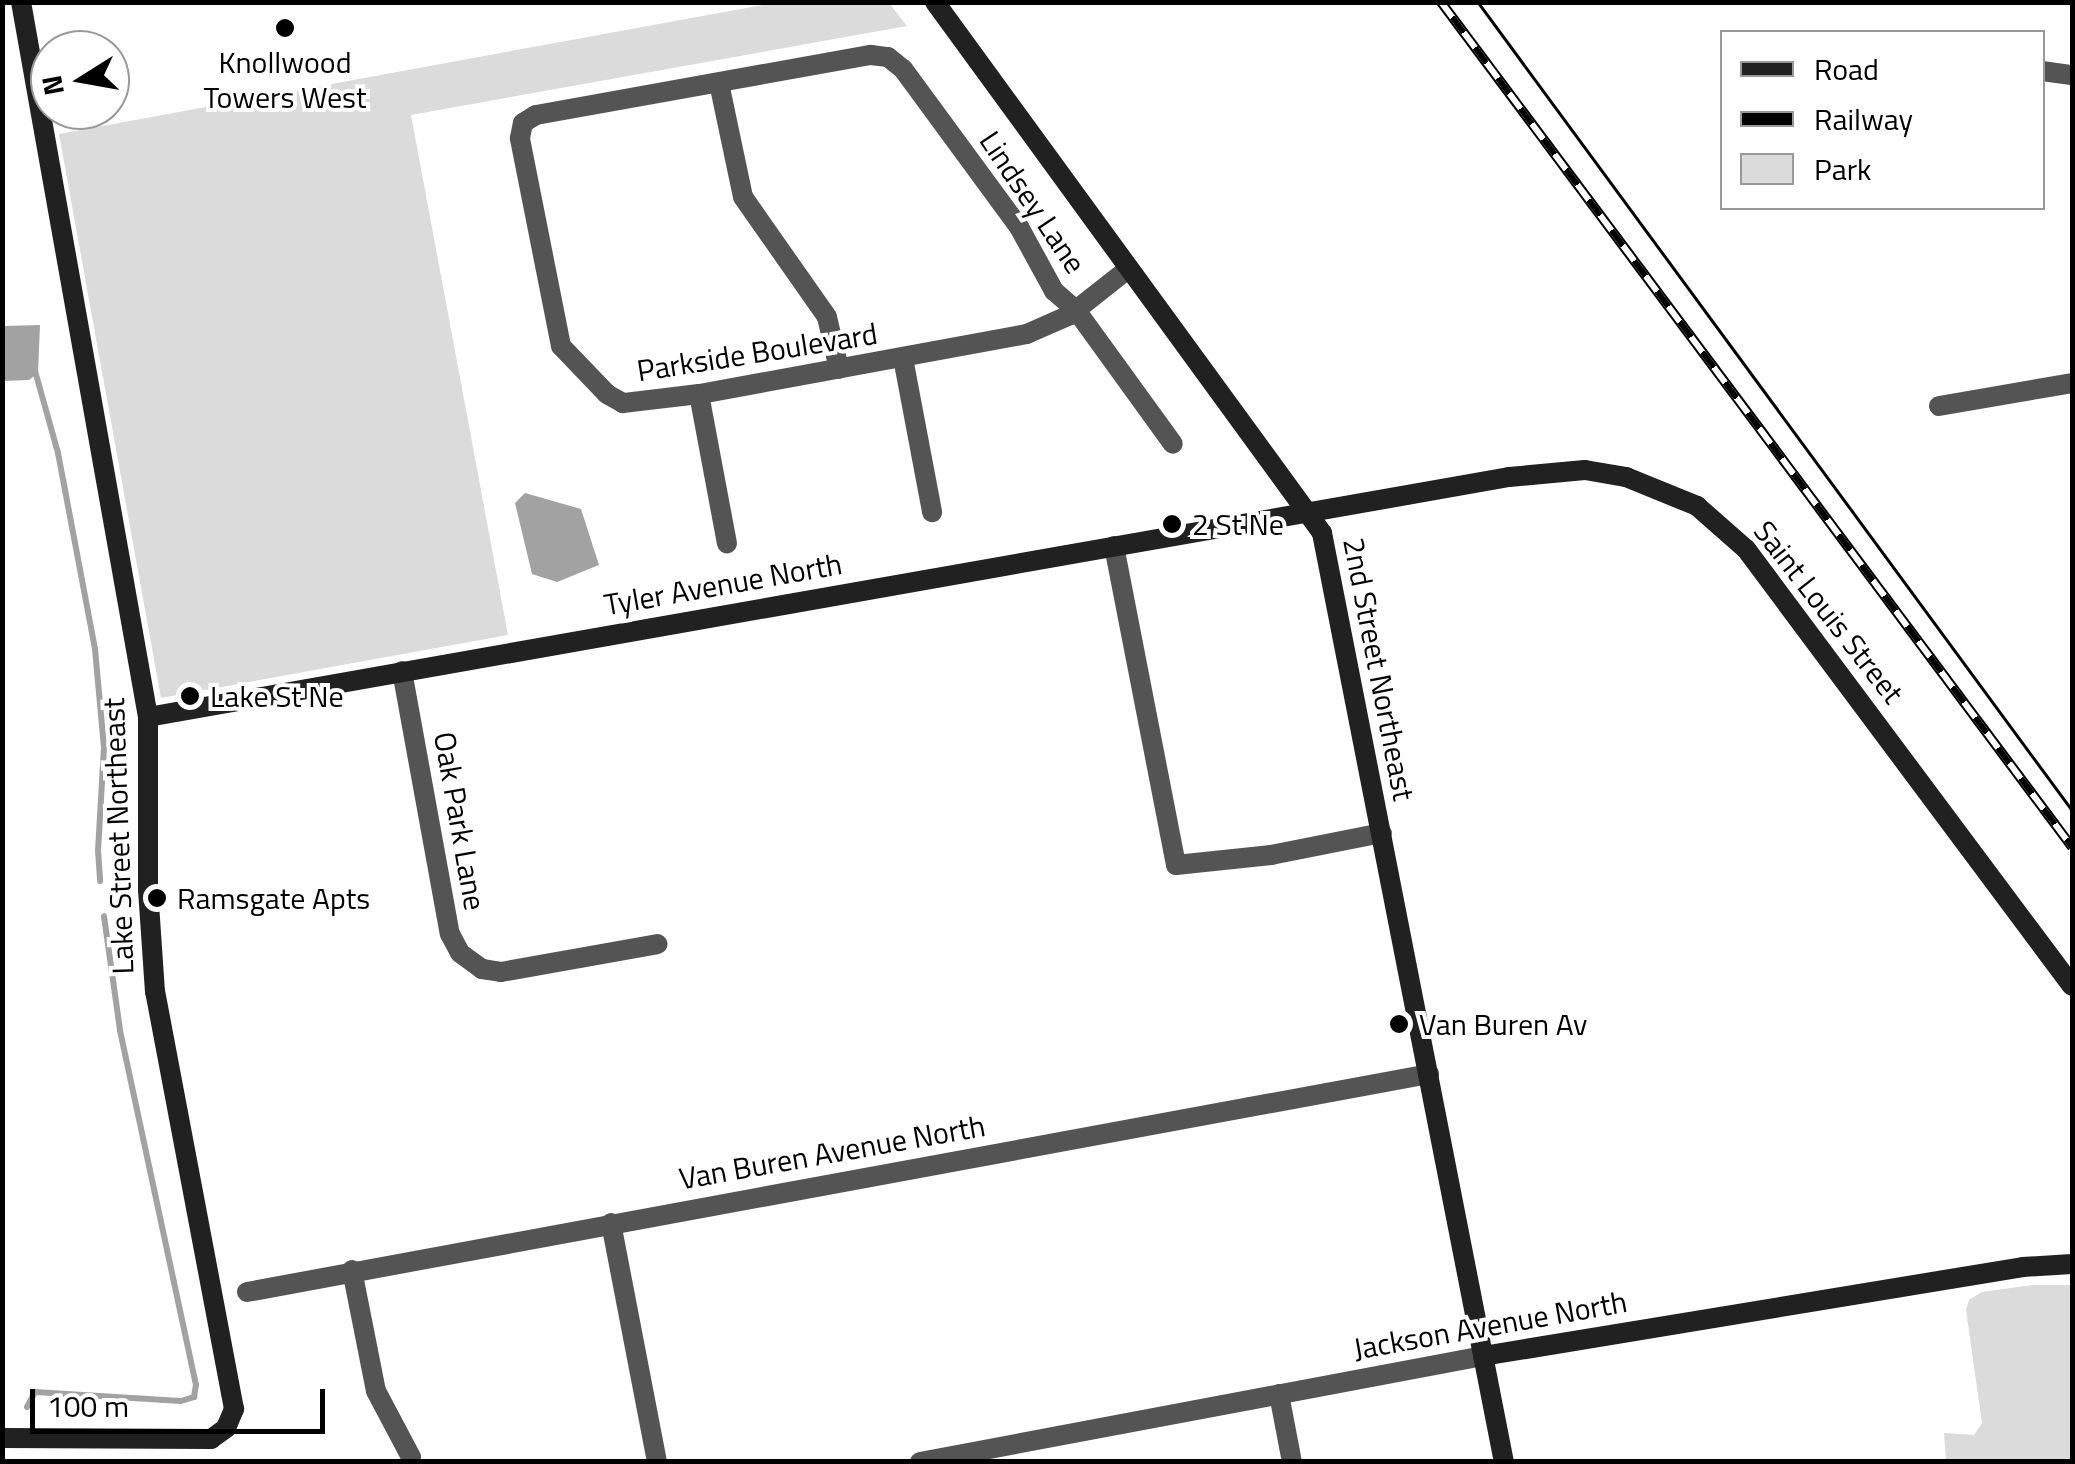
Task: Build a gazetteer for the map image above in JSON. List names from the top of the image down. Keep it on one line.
{"streets":{"street":["Lindsey Lane","Parkside Boulevard","Tyler Avenue North","Saint Louis Street","2nd Street Northeast","Oak Park Lane","Lake Street Northeast","Van Buren Avenue North","Jackson Avenue North"]},"crossings":[["Lindsey Lane","Parkside Boulevard"],["Parkside Boulevard","2nd Street Northeast"],["Tyler Avenue North","Saint Louis Street"],["Tyler Avenue North","2nd Street Northeast"],["Tyler Avenue North","Oak Park Lane"],["Tyler Avenue North","Lake Street Northeast"],["Saint Louis Street","2nd Street Northeast"],["2nd Street Northeast","Van Buren Avenue North"],["2nd Street Northeast","Jackson Avenue North"]],"places":["Knollwood Towers West","2 St Ne","Lake St Ne","Ramsgate Apts","Van Buren Av"],"legend":["Road","Railway","Park"],"scale_bar":"100 m","north":"left"}
